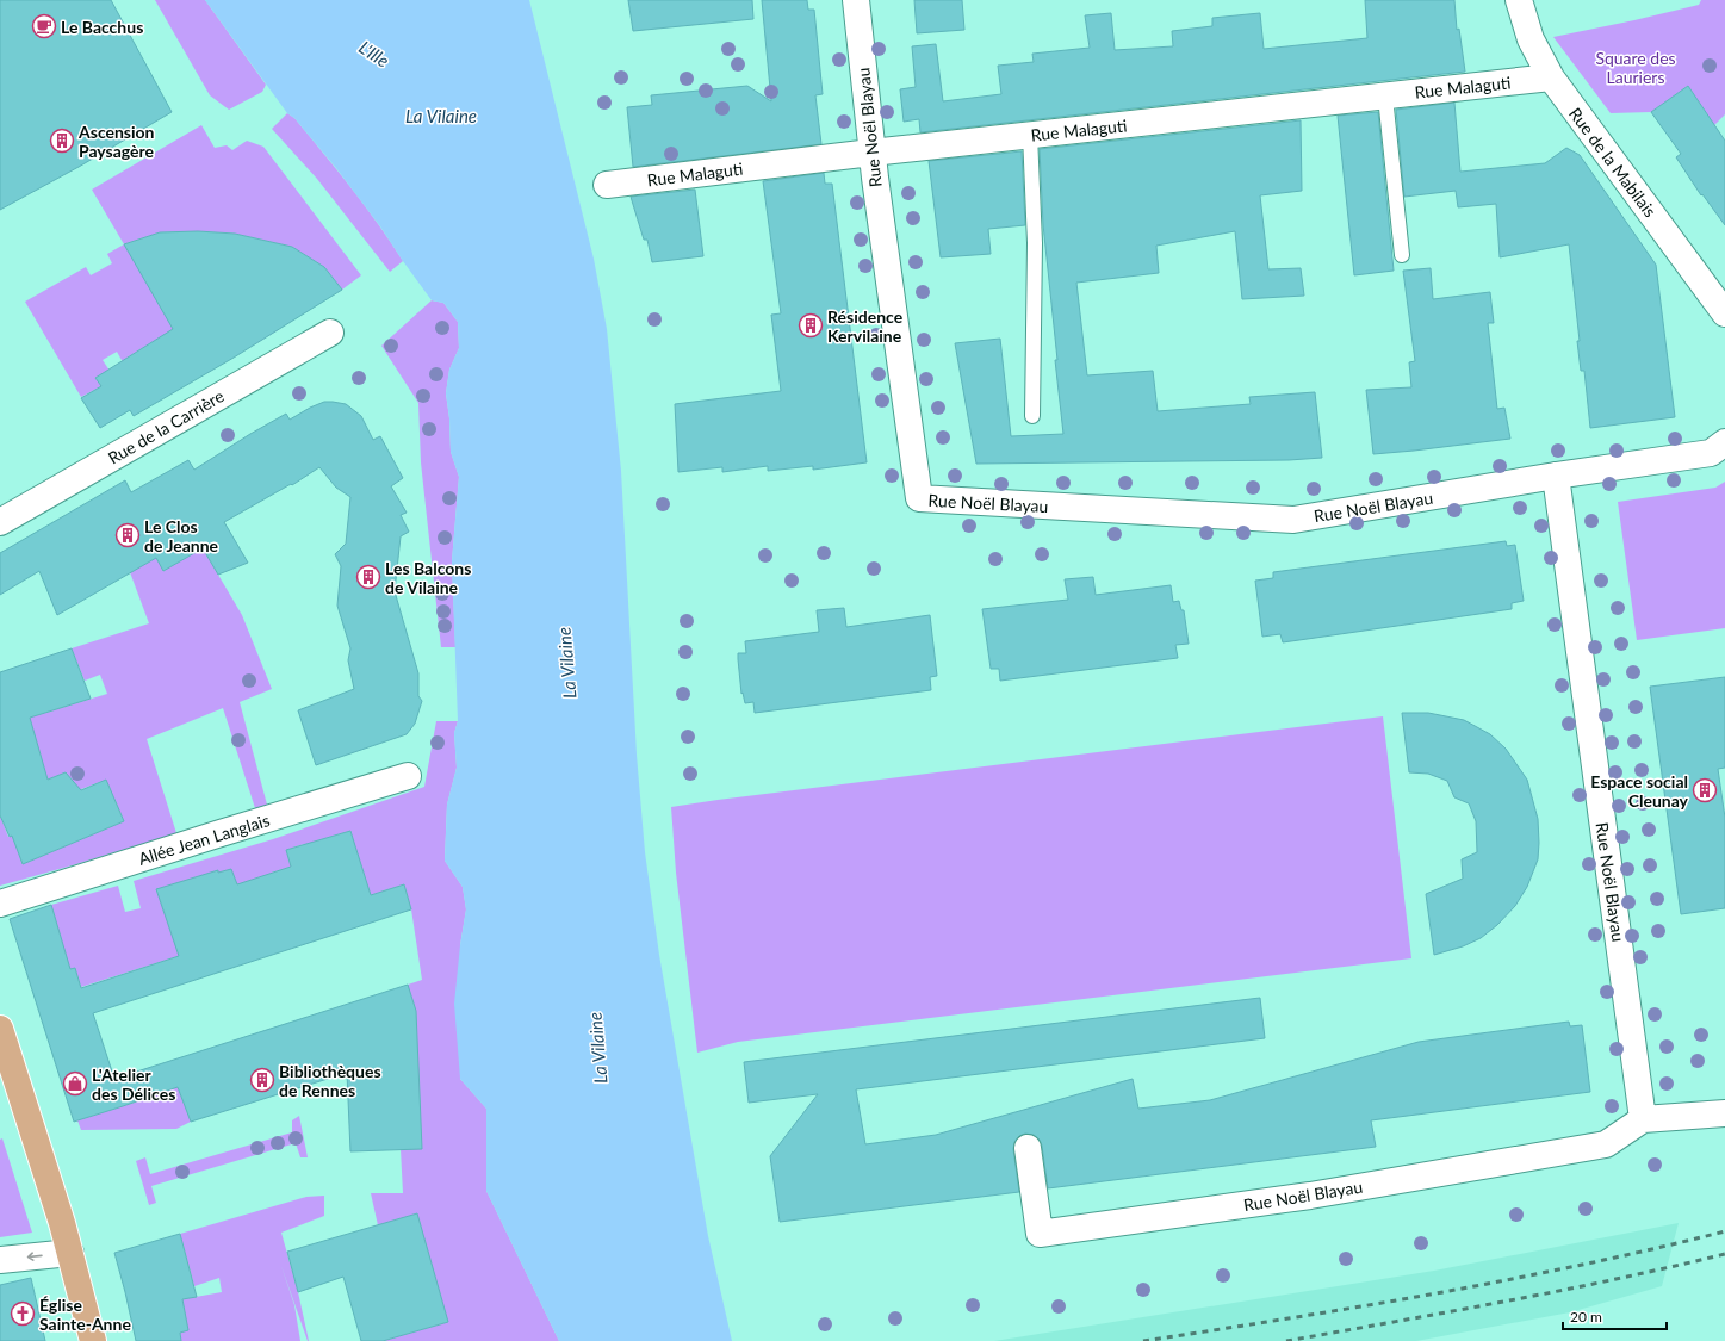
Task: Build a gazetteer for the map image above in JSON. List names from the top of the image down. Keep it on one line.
{"streets":{"street":["Rue Malaguti","Rue Noël Blayau","Rue de la Mabilais","Rue de la Carrière","Allée Jean Langlais"]},"crossings":[["Rue Malaguti","Rue Noël Blayau"],["Rue Malaguti","Rue de la Mabilais"]],"water":["L'Ille","La Vilaine"],"parks":["Square des Lauriers"],"places":{"cafe":["Le Bacchus"],"building":["Ascension Paysagère","Résidence Kervilaine","Le Clos de Jeanne","Les Balcons de Vilaine","Espace social Cleunay","Bibliothèques de Rennes"],"shop":["L'Atelier des Délices"],"church":["Église Sainte-Anne"]},"scale_bar":"20 m"}
